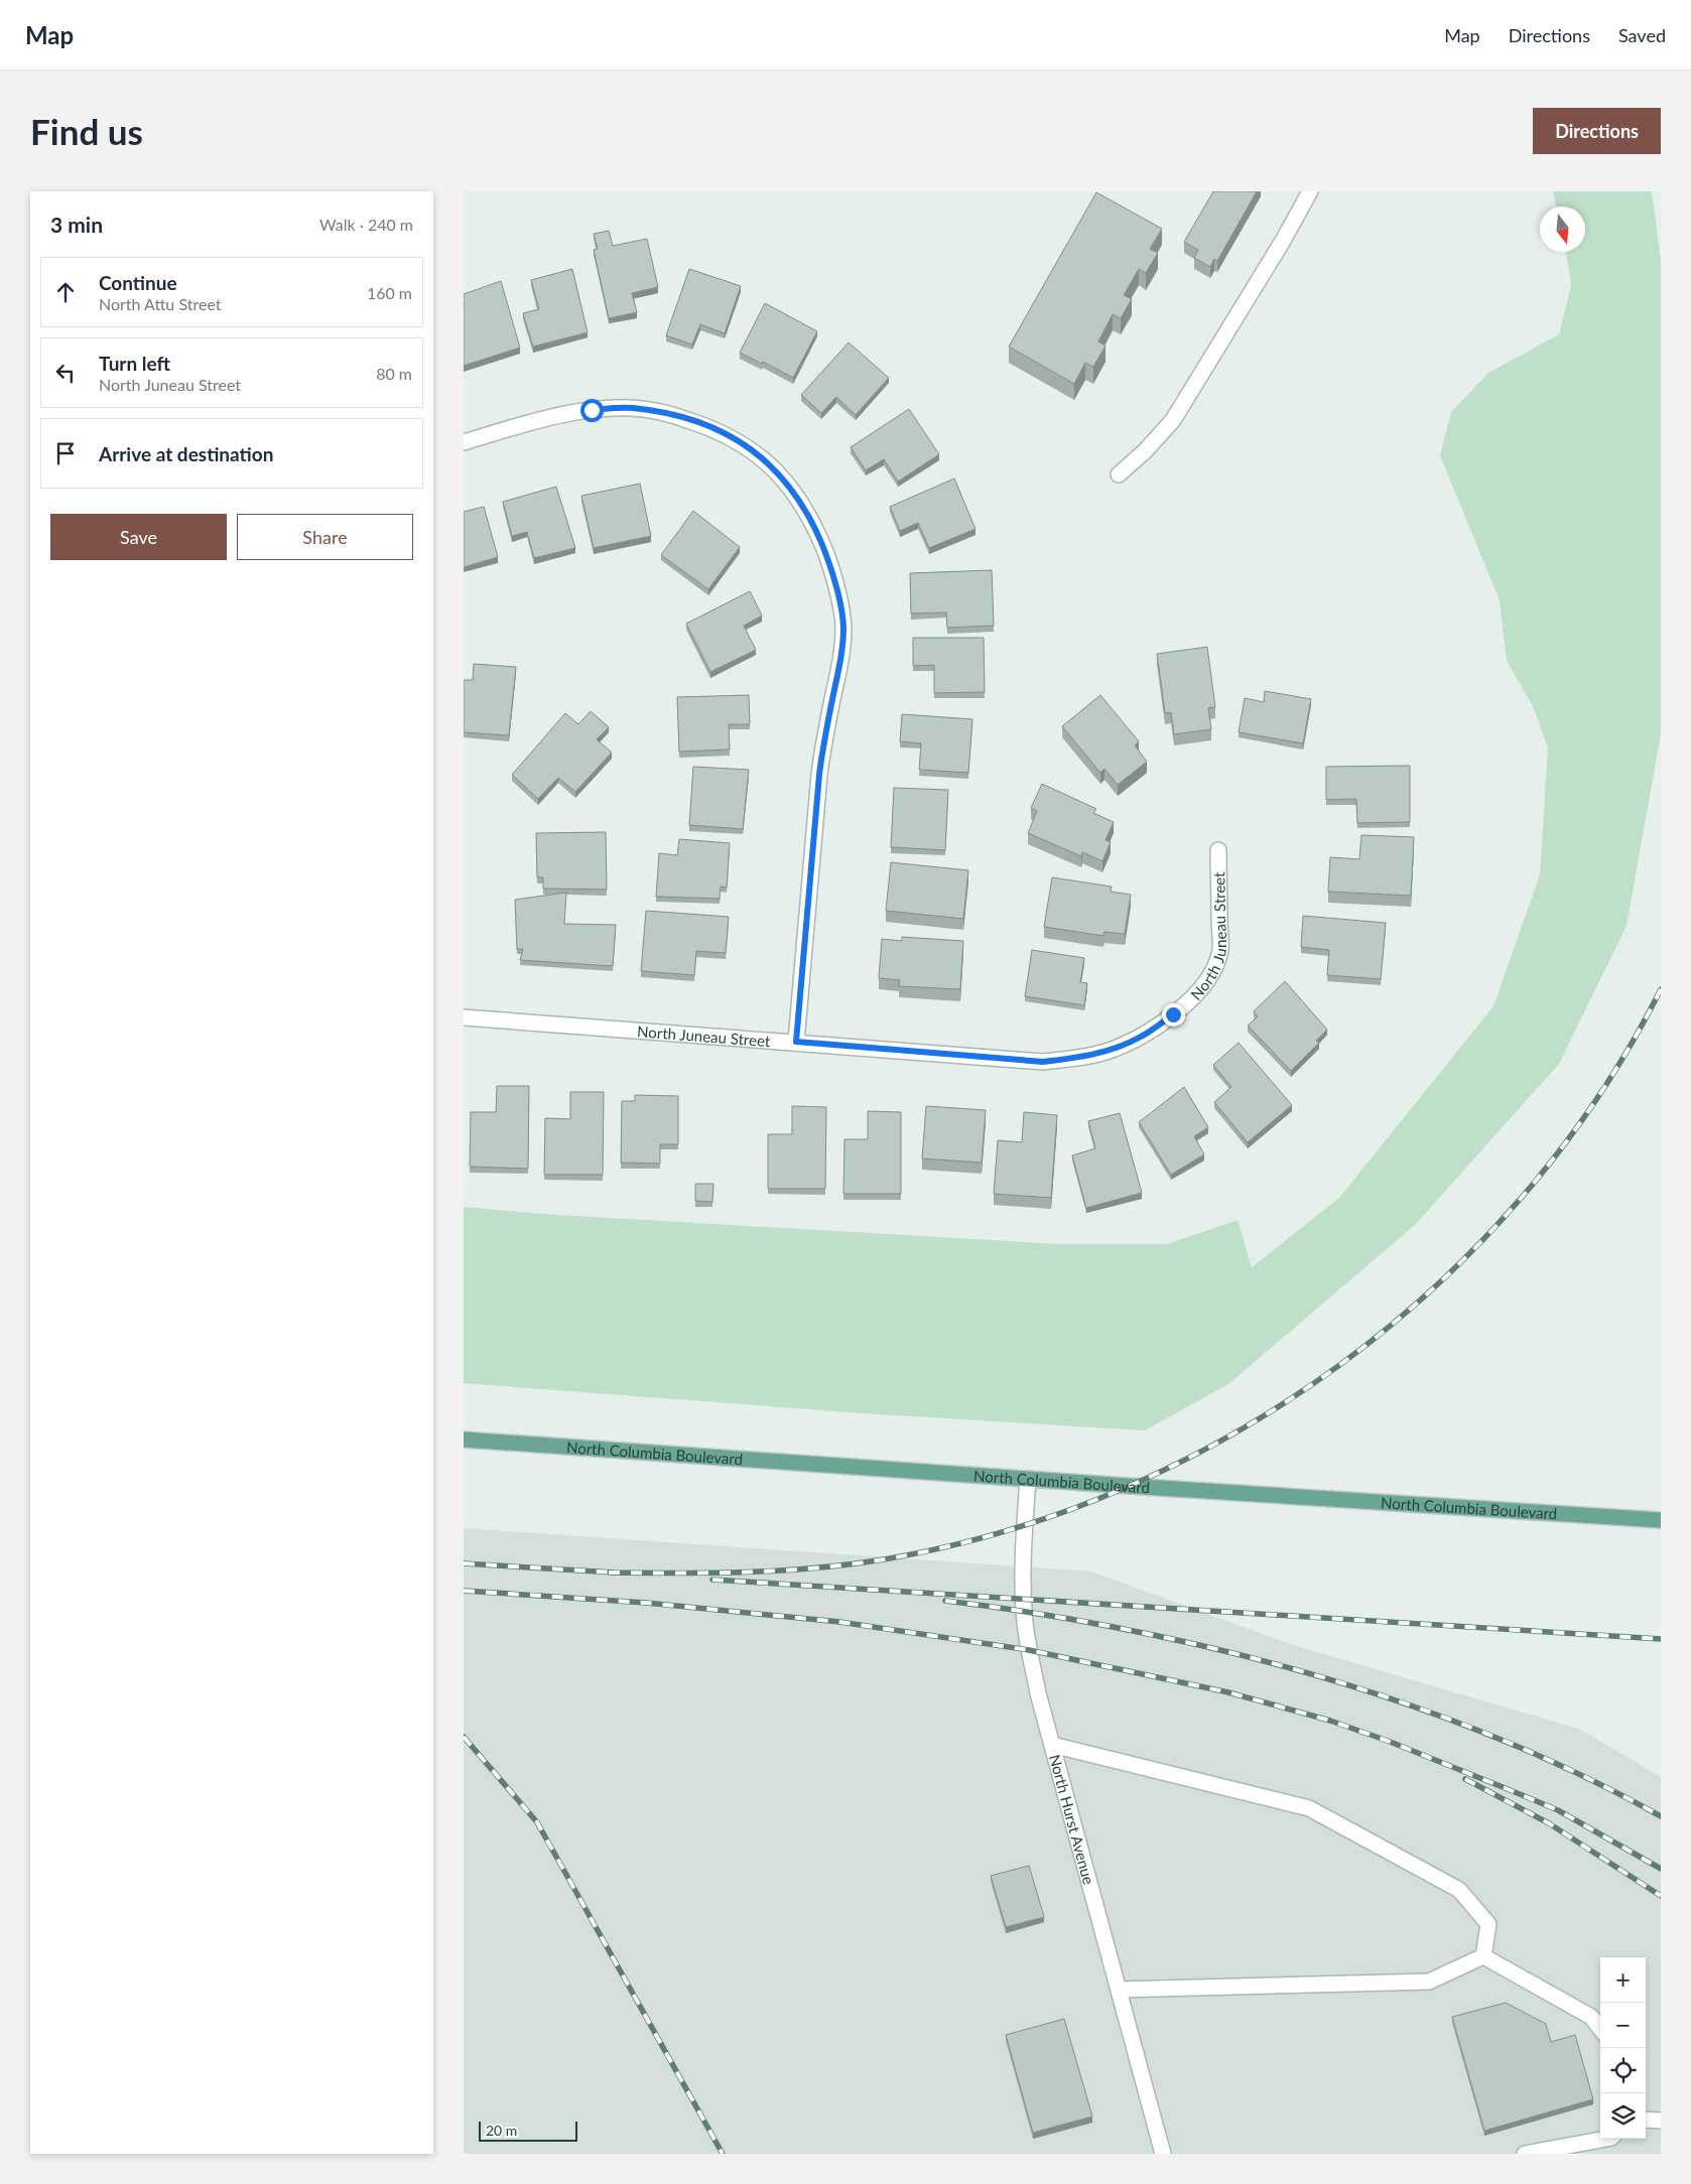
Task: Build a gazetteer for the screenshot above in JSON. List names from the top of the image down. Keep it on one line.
{"streets":{"main road":["North Columbia Boulevard"],"street":["North Juneau Street","North Hurst Avenue"]},"crossings":[["North Columbia Boulevard","North Hurst Avenue"]],"scale_bar":"20 m","north":"bottom","page":{"header":"Map","nav":["Map","Directions","Saved"],"buttons":["Directions",["Save","Share"]],"title":"Find us","heading":["3 min","Walk · 240 m"],"list":[["Continue","North Attu Street","160 m"],["Turn left","North Juneau Street","80 m"],"Arrive at destination"],"map_buttons":["+","−"],"scale":"20 m"}}
